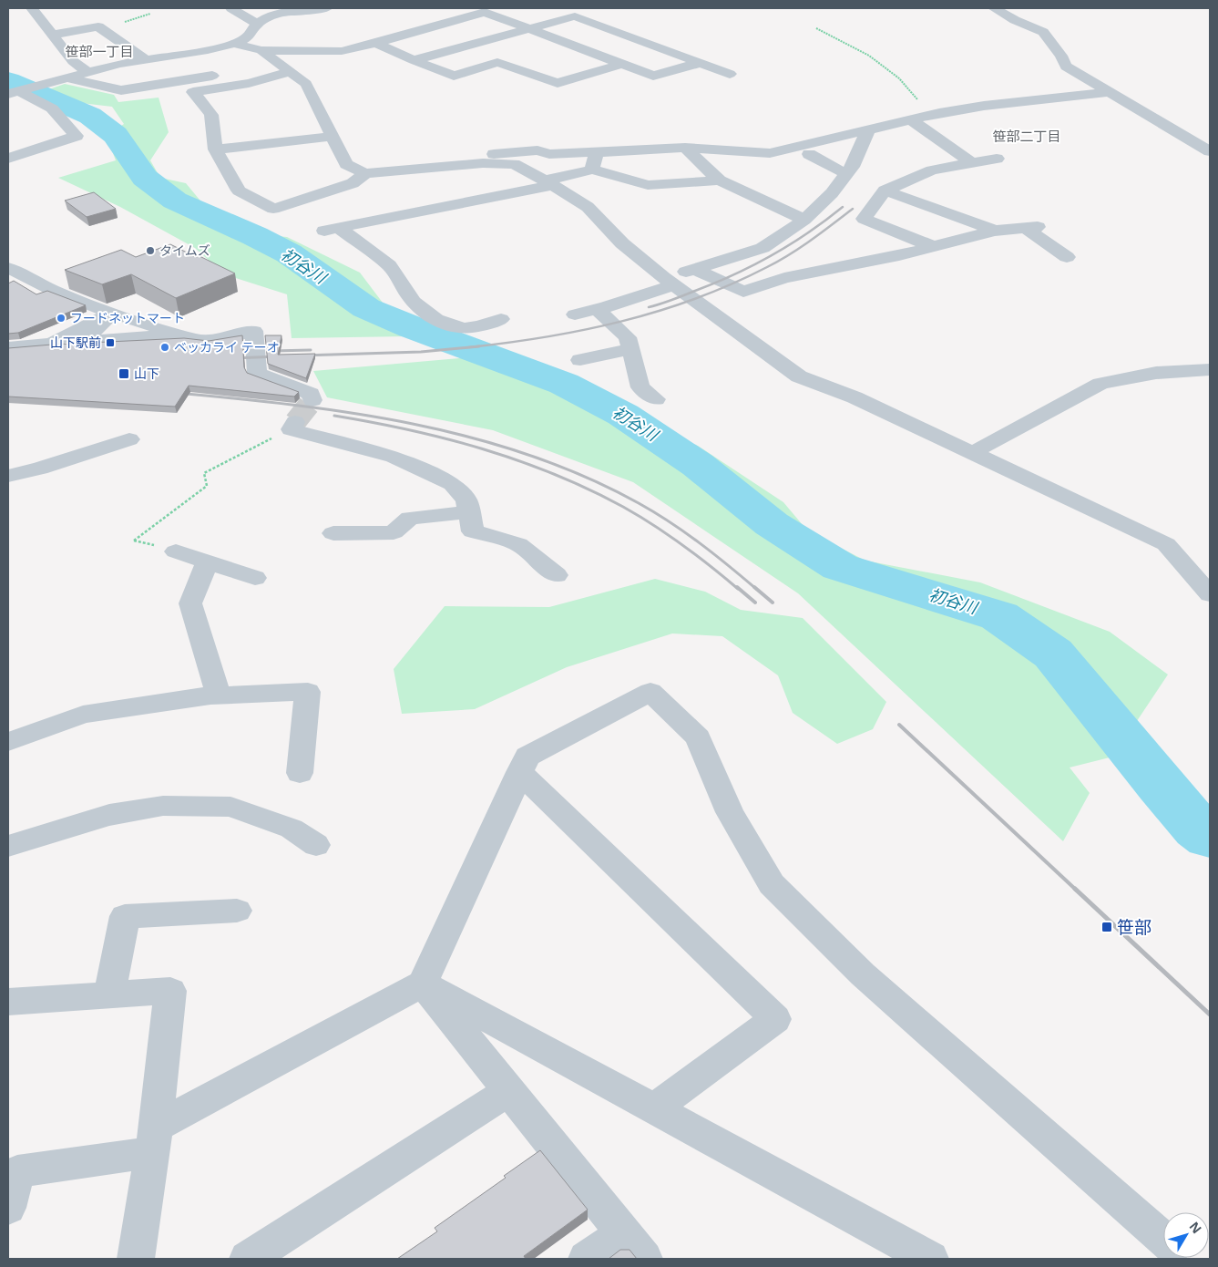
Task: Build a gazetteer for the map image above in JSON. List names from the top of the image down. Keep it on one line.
{"districts":["笹部一丁目","笹部二丁目"],"water":["初谷川"],"places":{"other":["タイムズ","フードネットマート","ベッカライ テーオ"],"transit":["山下駅前","山下","笹部"]},"north":"top right"}
